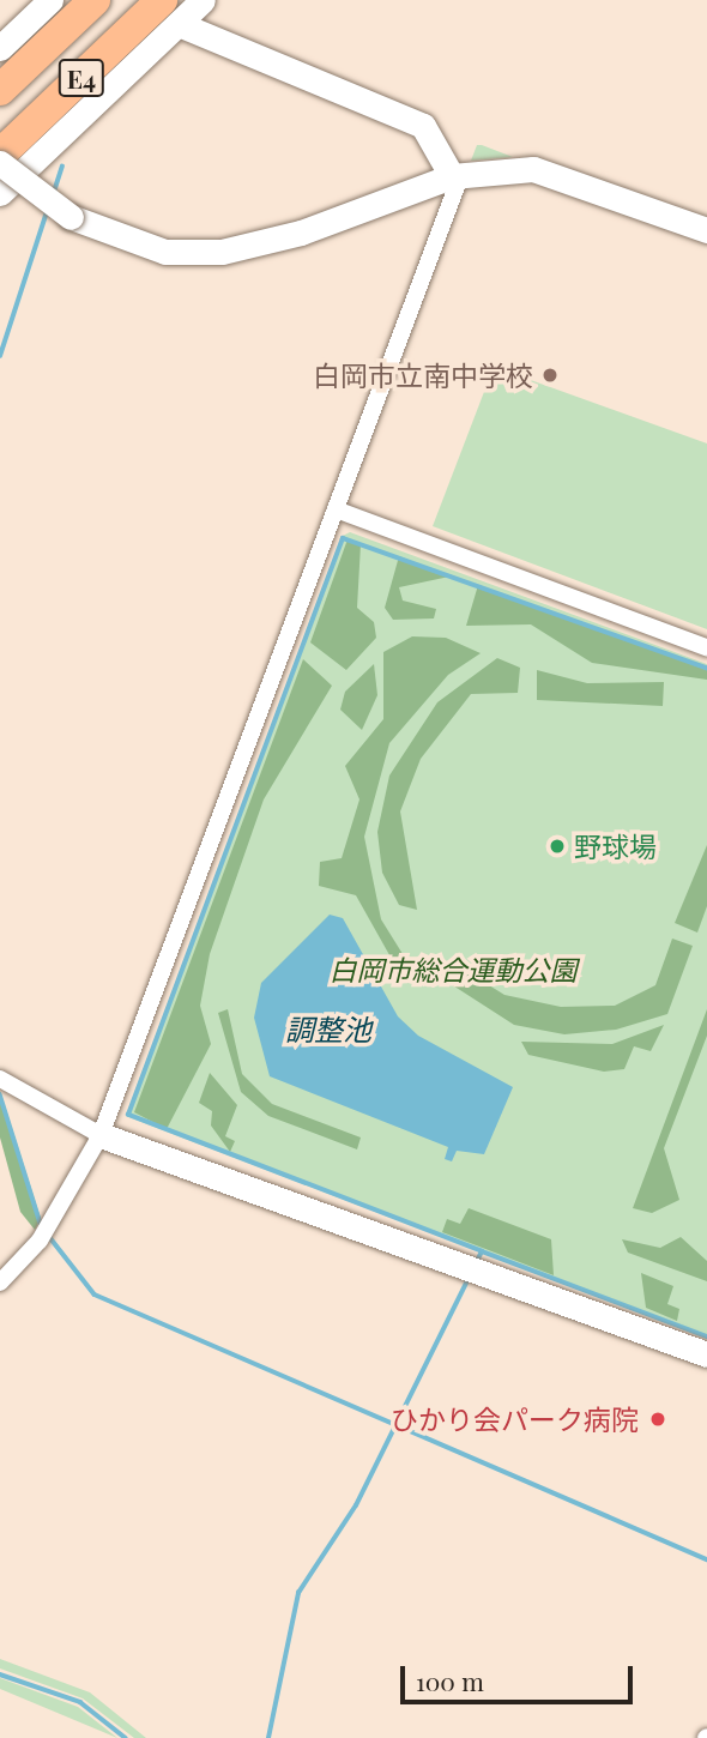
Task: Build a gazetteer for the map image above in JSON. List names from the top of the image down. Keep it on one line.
{"streets":{"highway":["E4"]},"water":["調整池"],"parks":["白岡市総合運動公園"],"places":["白岡市立南中学校","野球場","ひかり会パーク病院"],"scale_bar":"100 m"}
